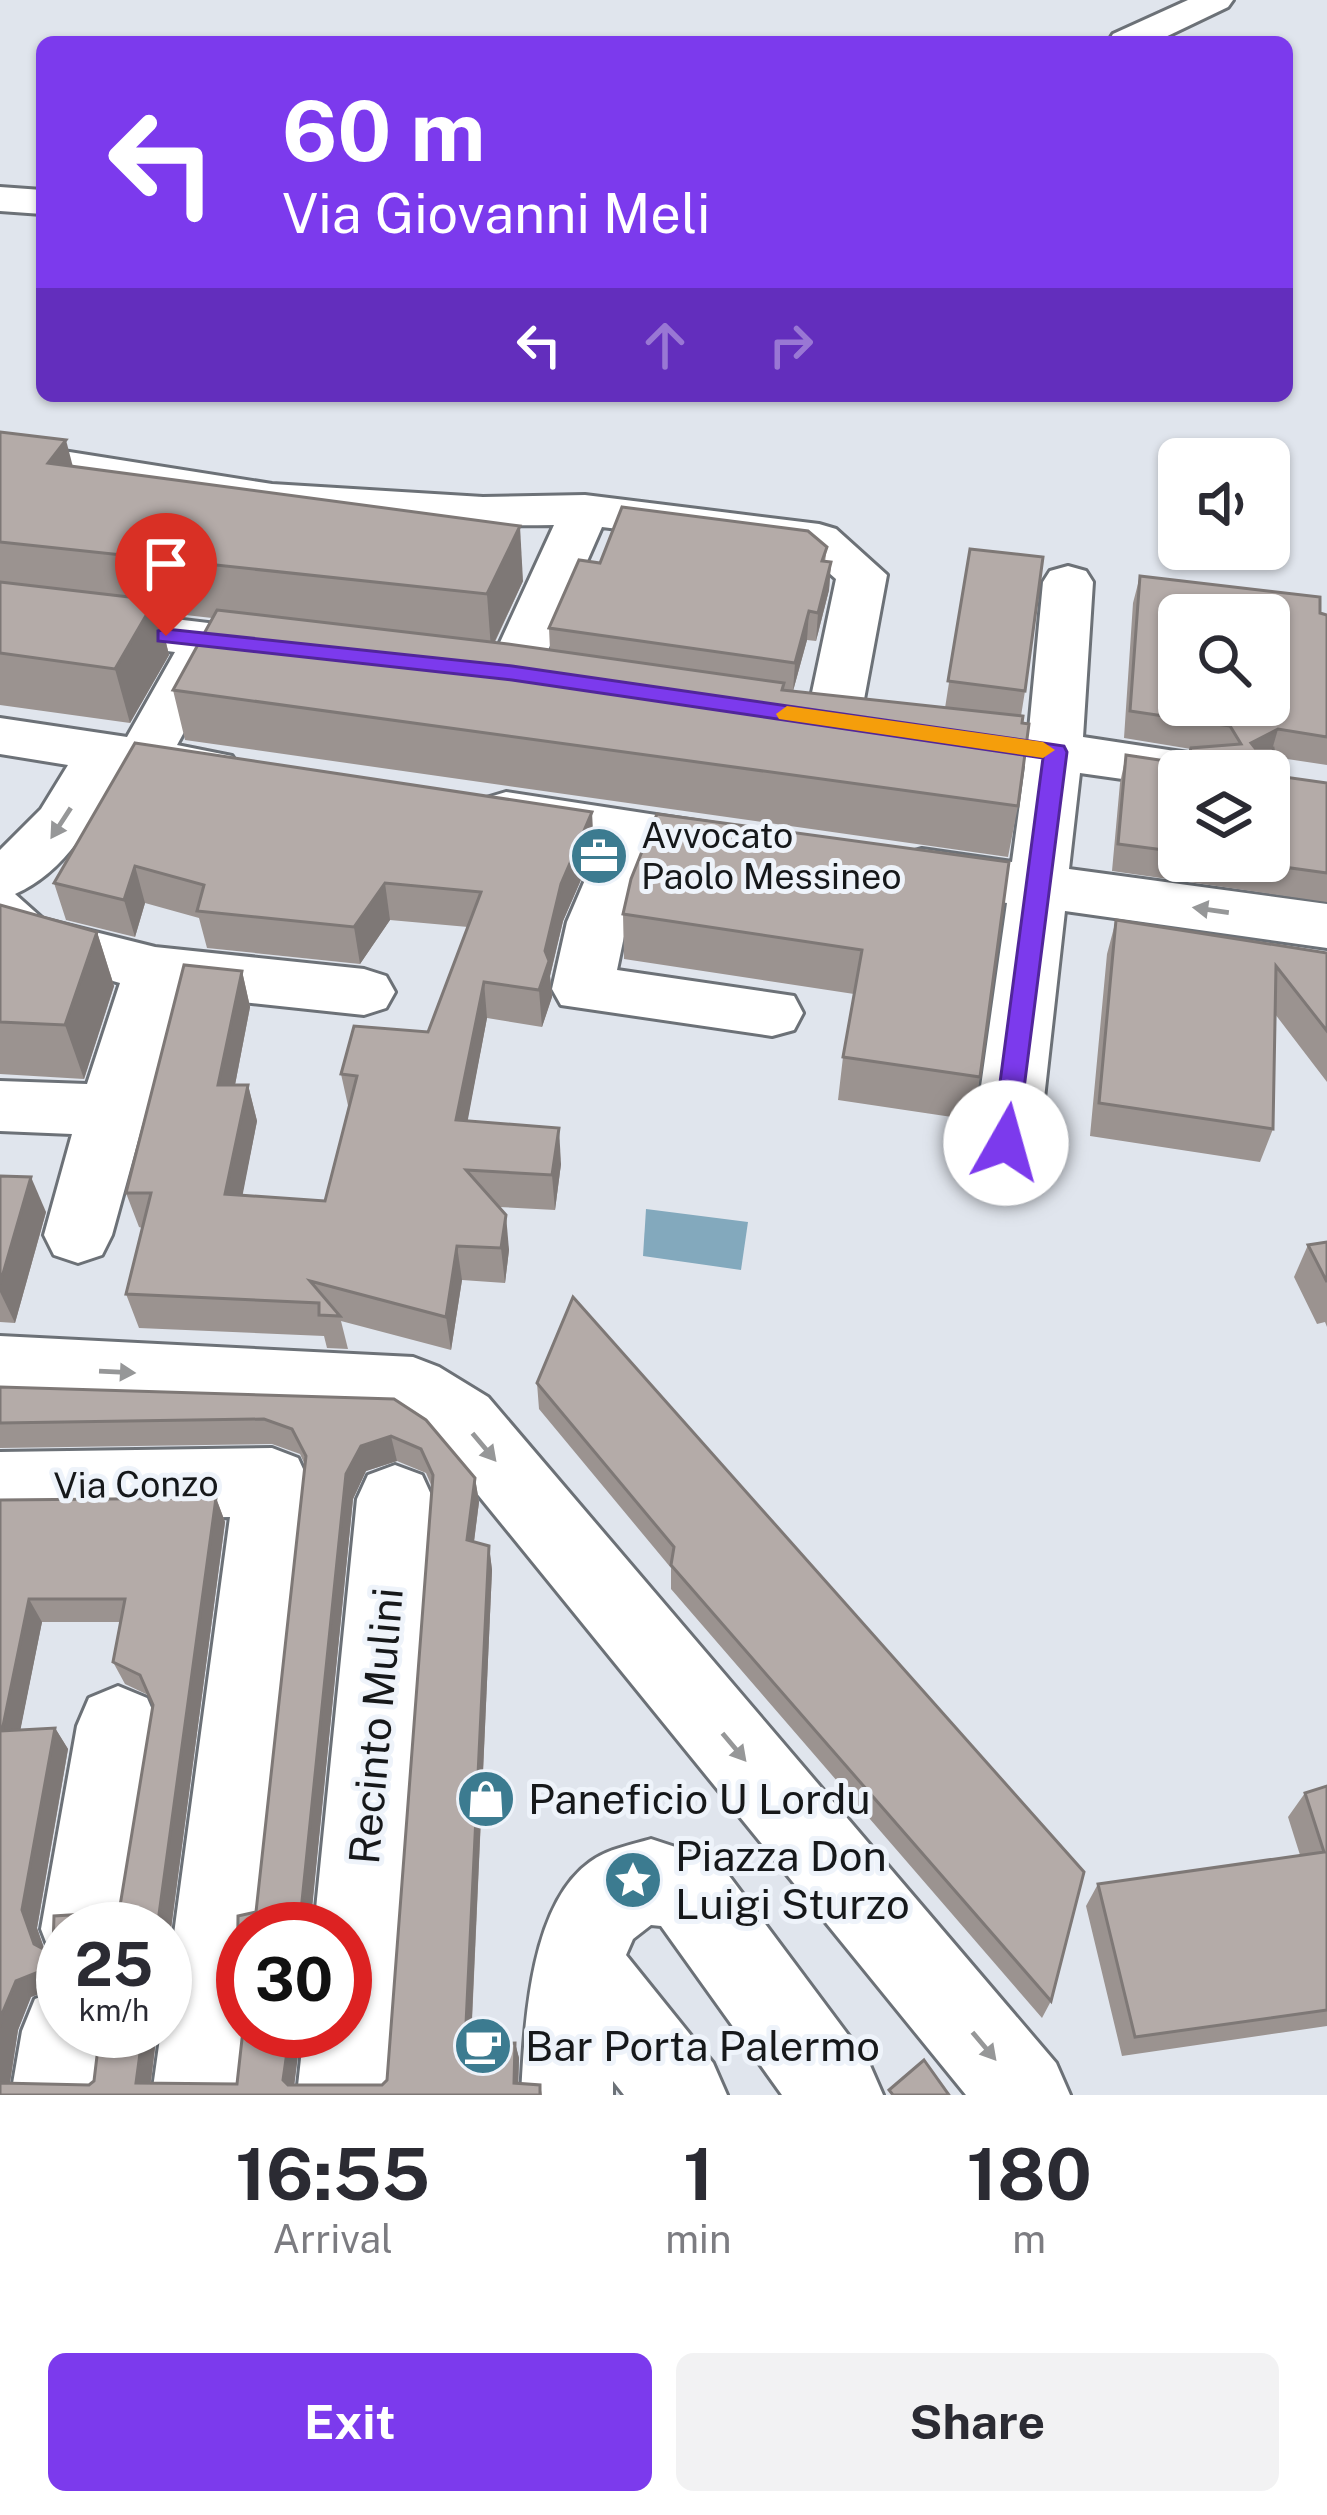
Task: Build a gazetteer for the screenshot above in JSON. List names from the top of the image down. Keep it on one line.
{"streets":{"street":["Via Conzo","Recinto Mulini"]},"places":{"office":["Avvocato Paolo Messineo"],"shop":["Paneficio U Lordu"],"place":["Piazza Don Luigi Sturzo"],"cafe":["Bar Porta Palermo"]},"page":{"turn":["60 m","Via Giovanni Meli"],"speed":"25 km/h","limit":"30","eta":["16:55","Arrival","1","min","180","m"],"buttons":["Exit","Share"]}}
